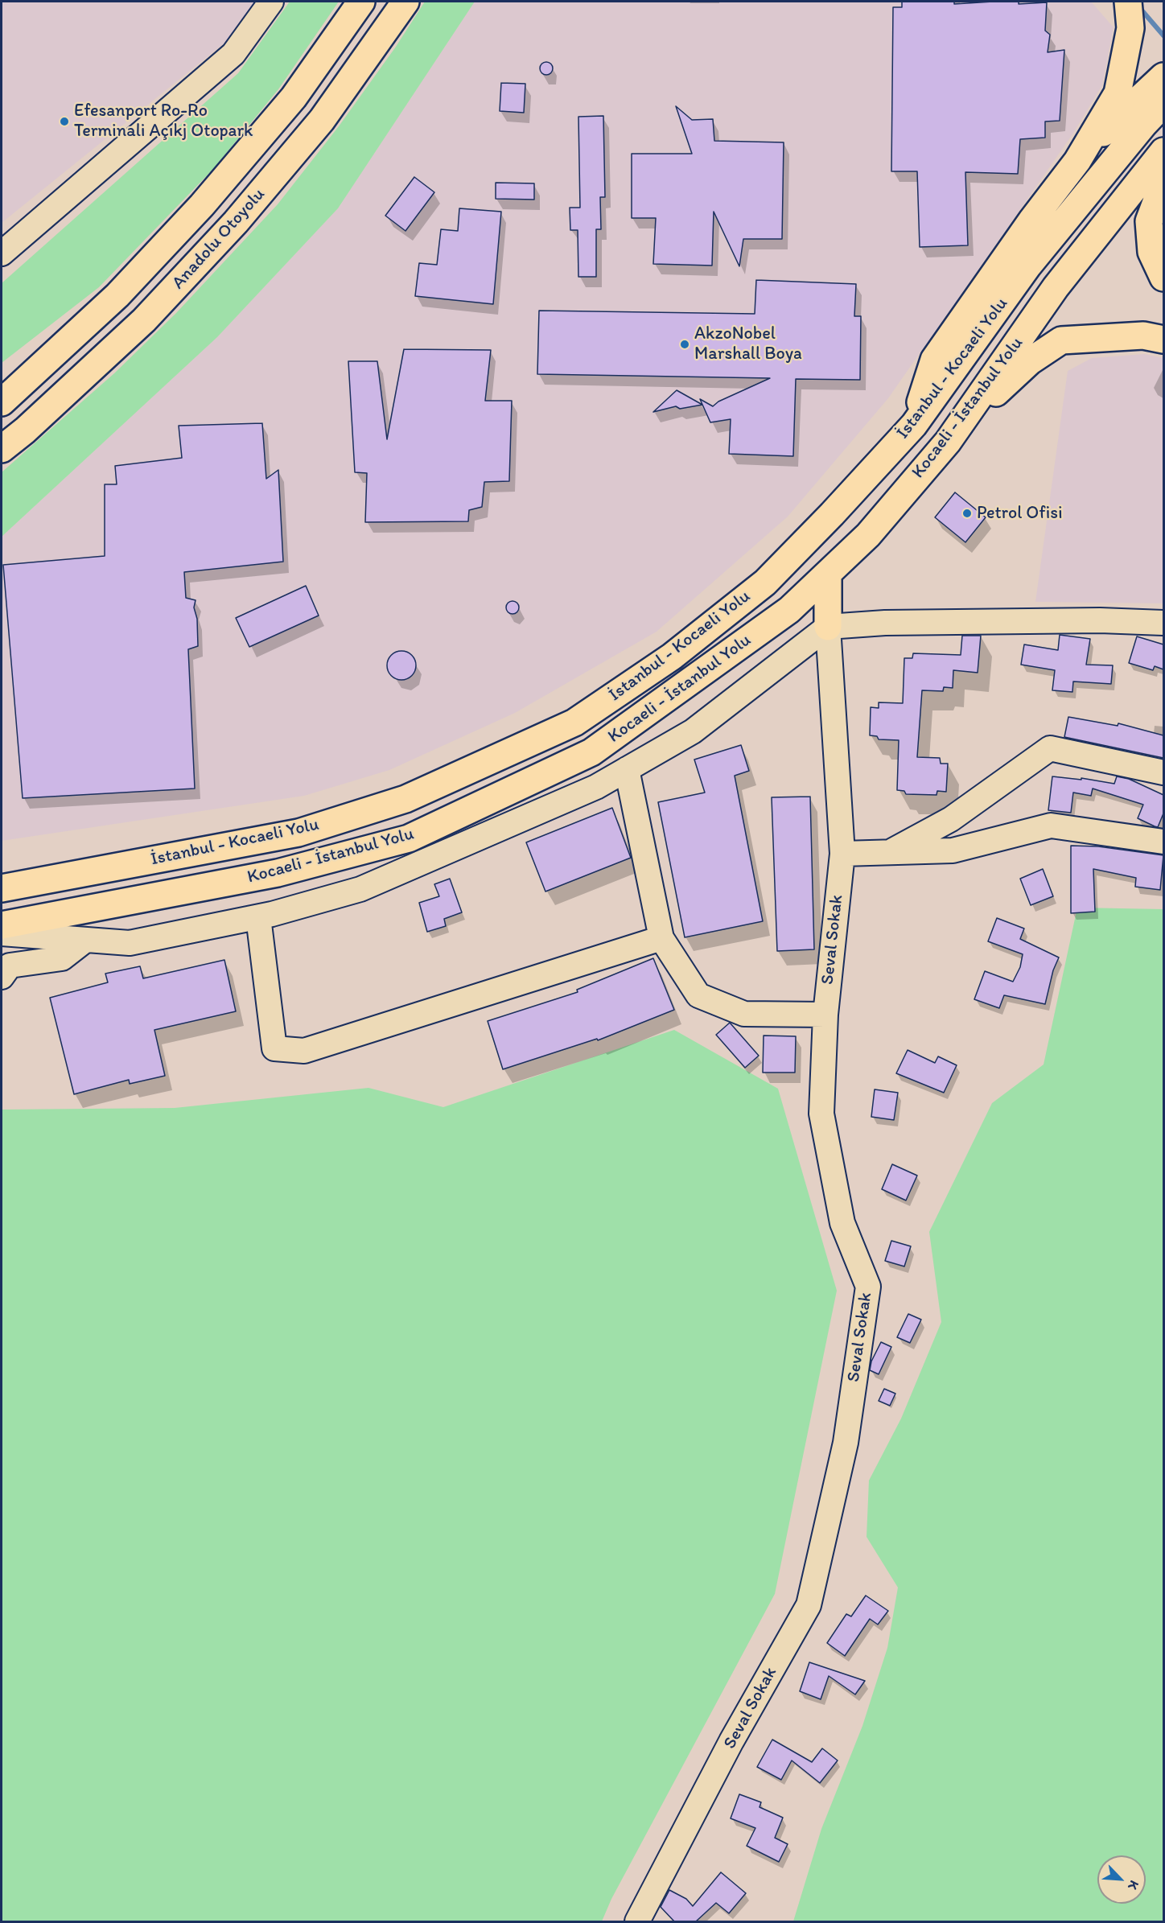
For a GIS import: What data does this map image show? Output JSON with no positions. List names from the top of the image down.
{
  "streets": {
    "highway": ["Anadolu Otoyolu", "İstanbul - Kocaeli Yolu", "Kocaeli - İstanbul Yolu"],
    "street": ["Seval Sokak"]
  },
  "places": ["Efesanport Ro-Ro Terminali Açıkj Otopark", "AkzoNobel Marshall Boya", "Petrol Ofisi"],
  "north": "bottom right"
}
